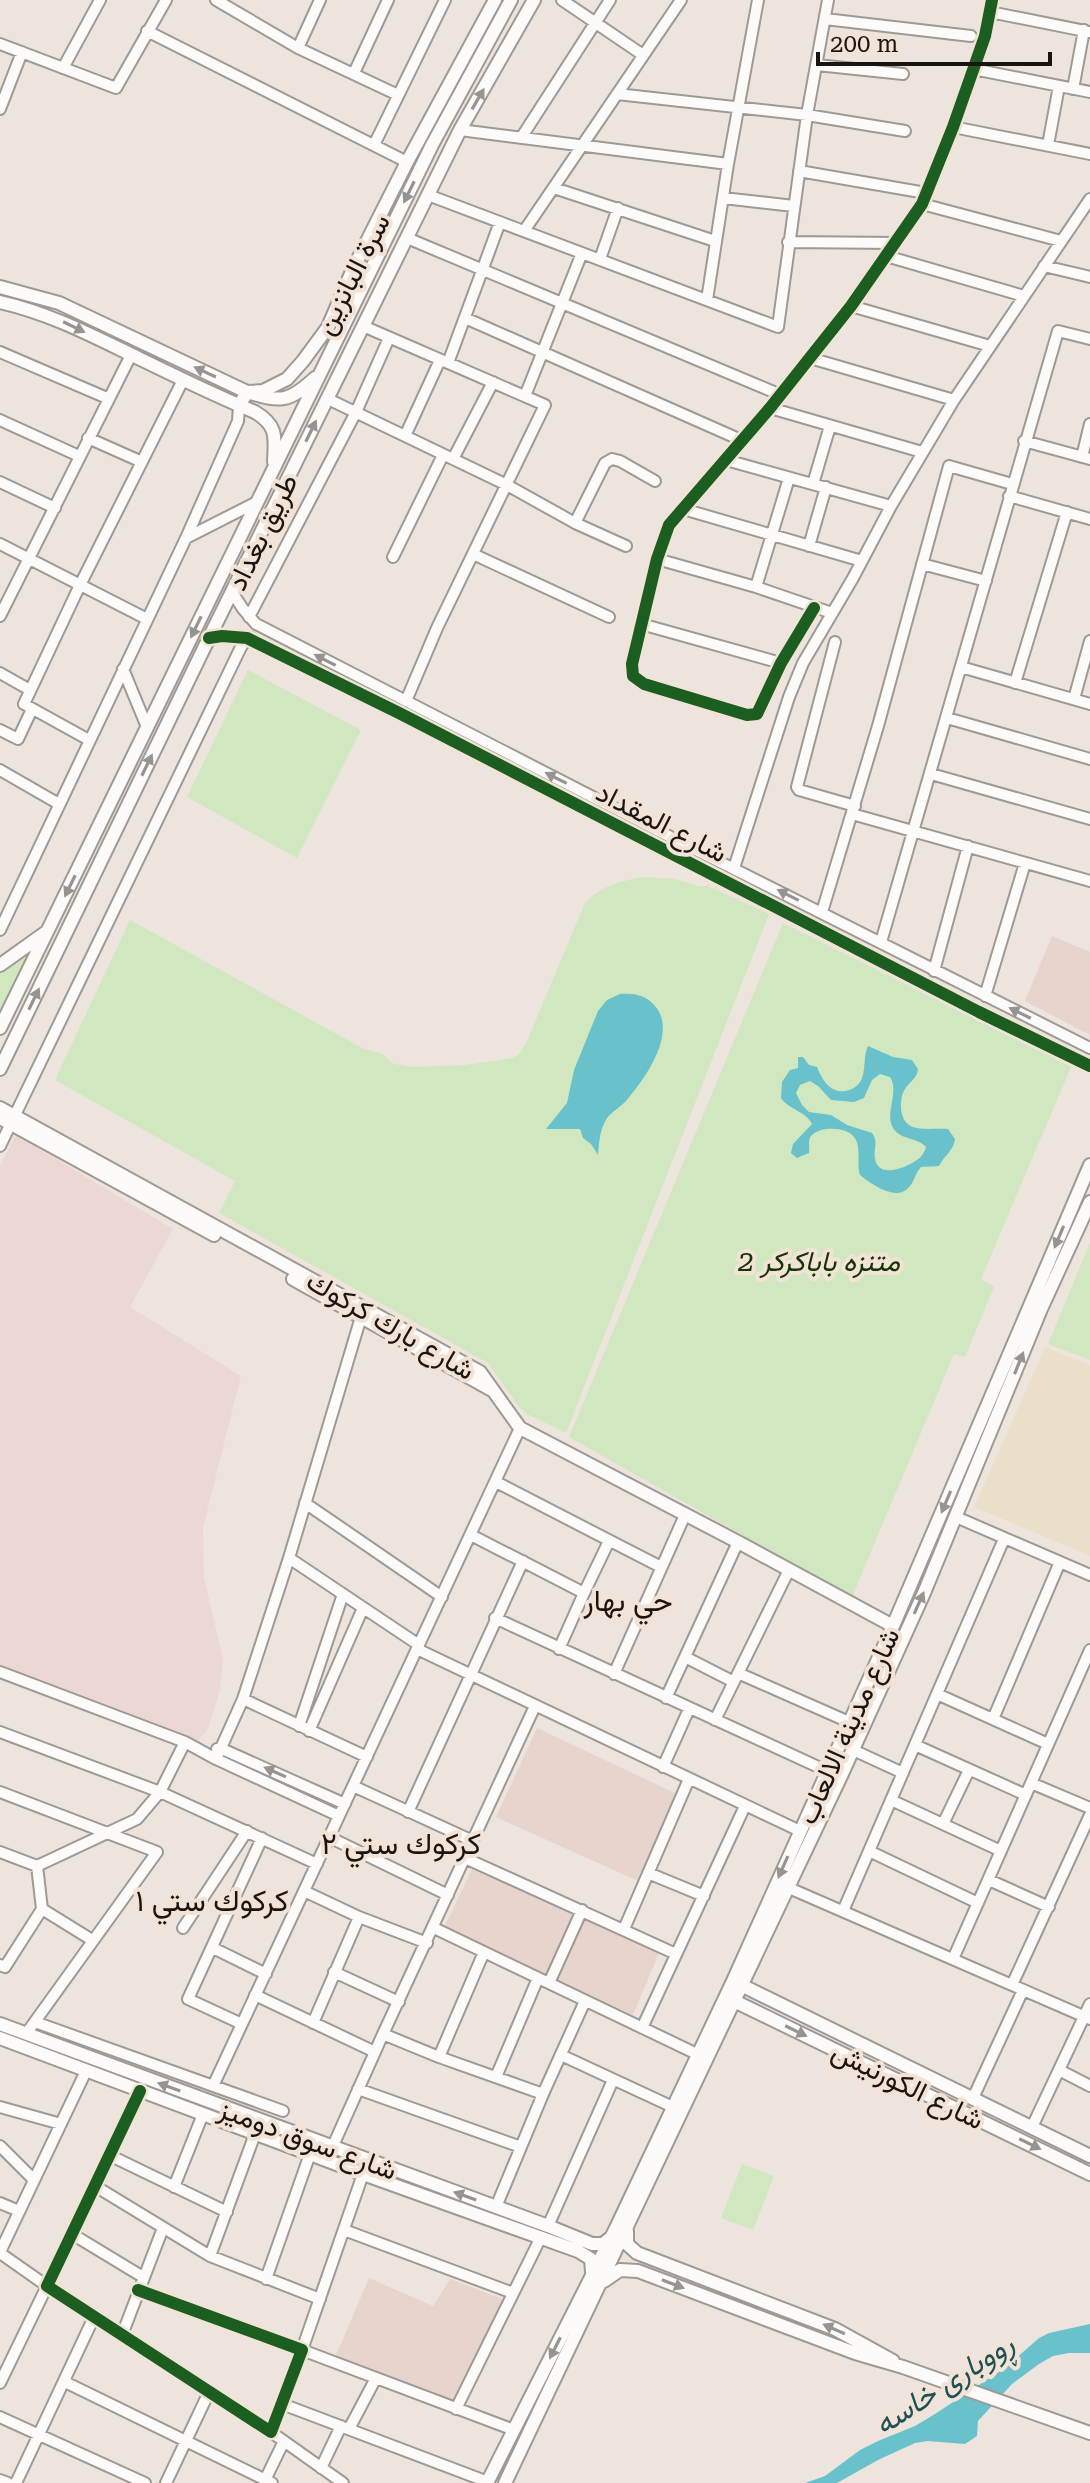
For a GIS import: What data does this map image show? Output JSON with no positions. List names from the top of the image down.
{
  "streets": {
    "main road": [
      "سرة البانزين",
      "طريق بغداد",
      "شارع بارك كركوك",
      "شارع مدينة الالعاب",
      "شارع الكورنيش",
      "شارع سوق دوميز"
    ],
    "street": ["شارع المقداد"]
  },
  "crossings": [
    ["طريق بغداد", "شارع المقداد"],
    ["شارع بارك كركوك", "شارع مدينة الالعاب"],
    ["شارع مدينة الالعاب", "شارع الكورنيش"]
  ],
  "districts": ["حي بهار", "كركوك ستي ٢", "كركوك ستي ١"],
  "water": ["ڕووباری خاسە"],
  "parks": ["متنزه باباكركر 2"],
  "scale_bar": "200 m"
}
